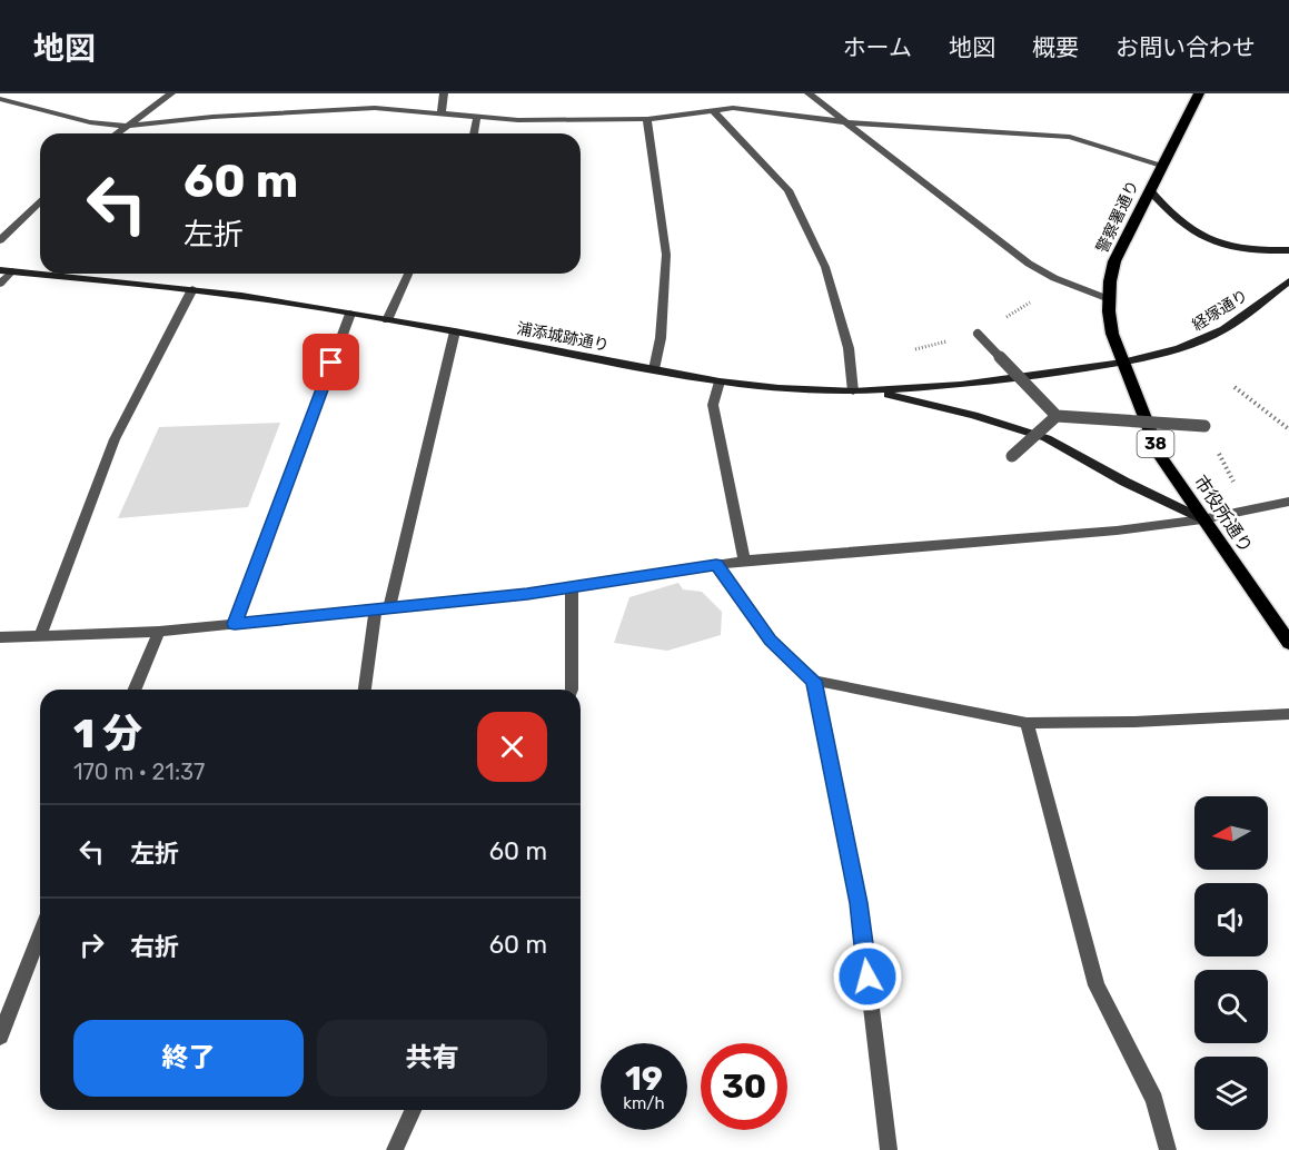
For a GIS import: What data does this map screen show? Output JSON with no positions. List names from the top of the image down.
{
  "streets": {
    "main road": [
      "警察署通り",
      "経塚通り",
      "浦添城跡通り",
      "38",
      "市役所通り"
    ]
  },
  "crossings": [
    ["警察署通り", "経塚通り"],
    ["警察署通り", "浦添城跡通り"],
    ["警察署通り", "市役所通り"],
    ["経塚通り", "浦添城跡通り"],
    ["経塚通り", "市役所通り"],
    ["浦添城跡通り", "市役所通り"]
  ],
  "north": "left",
  "page": {
    "header": "地図",
    "nav": [
      "ホーム",
      "地図",
      "概要",
      "お問い合わせ"
    ],
    "turn": ["60 m", "左折"],
    "heading": ["1 分", "170 m · 21:37"],
    "list": [
      {
        "name": "左折",
        "value": "60 m"
      },
      {
        "name": "右折",
        "value": "60 m"
      }
    ],
    "buttons": ["終了", "共有"],
    "speed": "19 km/h",
    "limit": "30"
  }
}
